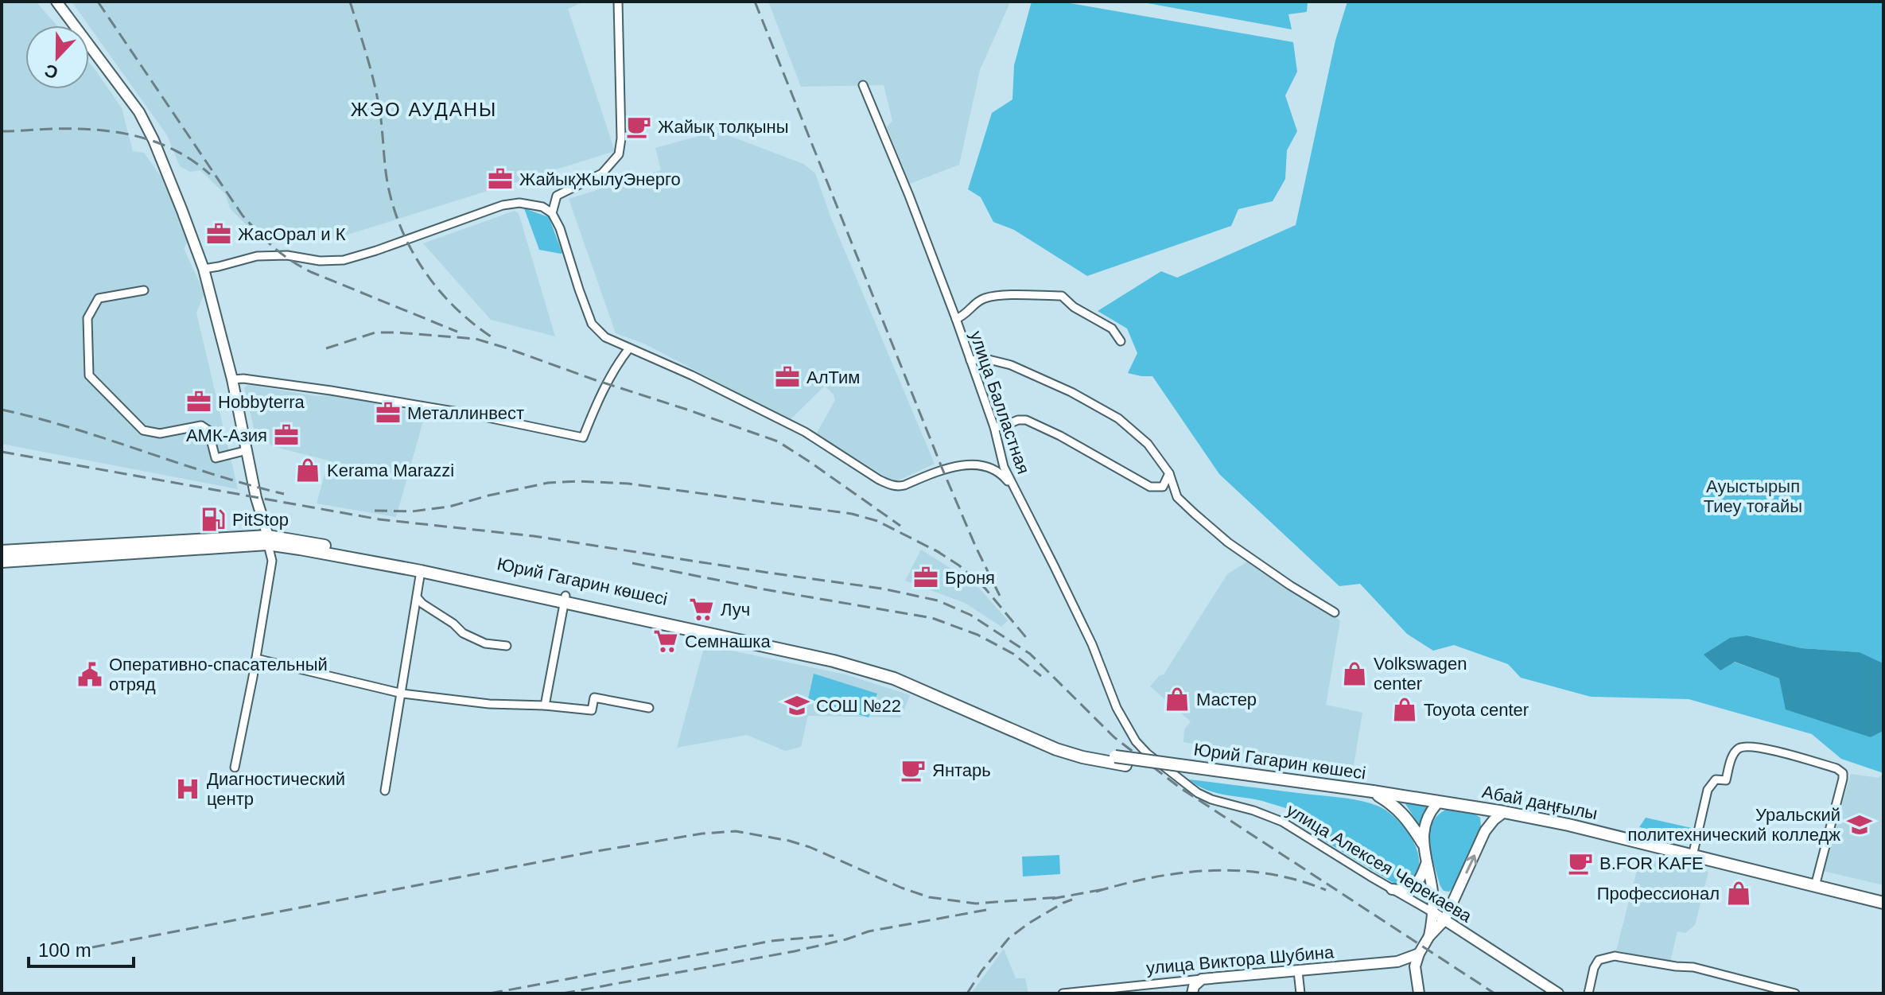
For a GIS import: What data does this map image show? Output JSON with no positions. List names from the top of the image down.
{
  "streets": {
    "main road": ["Юрий Гагарин көшесі", "Абай даңғылы"],
    "street": ["улица Балластная", "улица Алексея Черекаева", "улица Виктора Шубина"]
  },
  "crossings": [
    ["улица Балластная", "улица Алексея Черекаева"],
    ["Юрий Гагарин көшесі", "Абай даңғылы"]
  ],
  "districts": ["ЖЭО АУДАНЫ"],
  "parks": ["Ауыстырып Тиеу тоғайы"],
  "places": {
    "cafe": ["Жайық толқыны", "Янтарь", "B.FOR KAFE"],
    "office": [
      "ЖайықЖылуЭнерго",
      "ЖасОрал и К",
      "АлТим",
      "Hobbyterra",
      "Металлинвест",
      "АМК-Азия",
      "Броня"
    ],
    "shop": [
      "Kerama Marazzi",
      "Volkswagen center",
      "Мастер",
      "Toyota center",
      "Профессионал"
    ],
    "fuel station": ["PitStop"],
    "supermarket": ["Луч", "Семнашка"],
    "public building": ["Оперативно-спасательный отряд"],
    "school or university": ["СОШ №22", "Уральский политехнический колледж"],
    "hospital": ["Диагностический центр"]
  },
  "scale_bar": "100 m",
  "north": "bottom"
}
